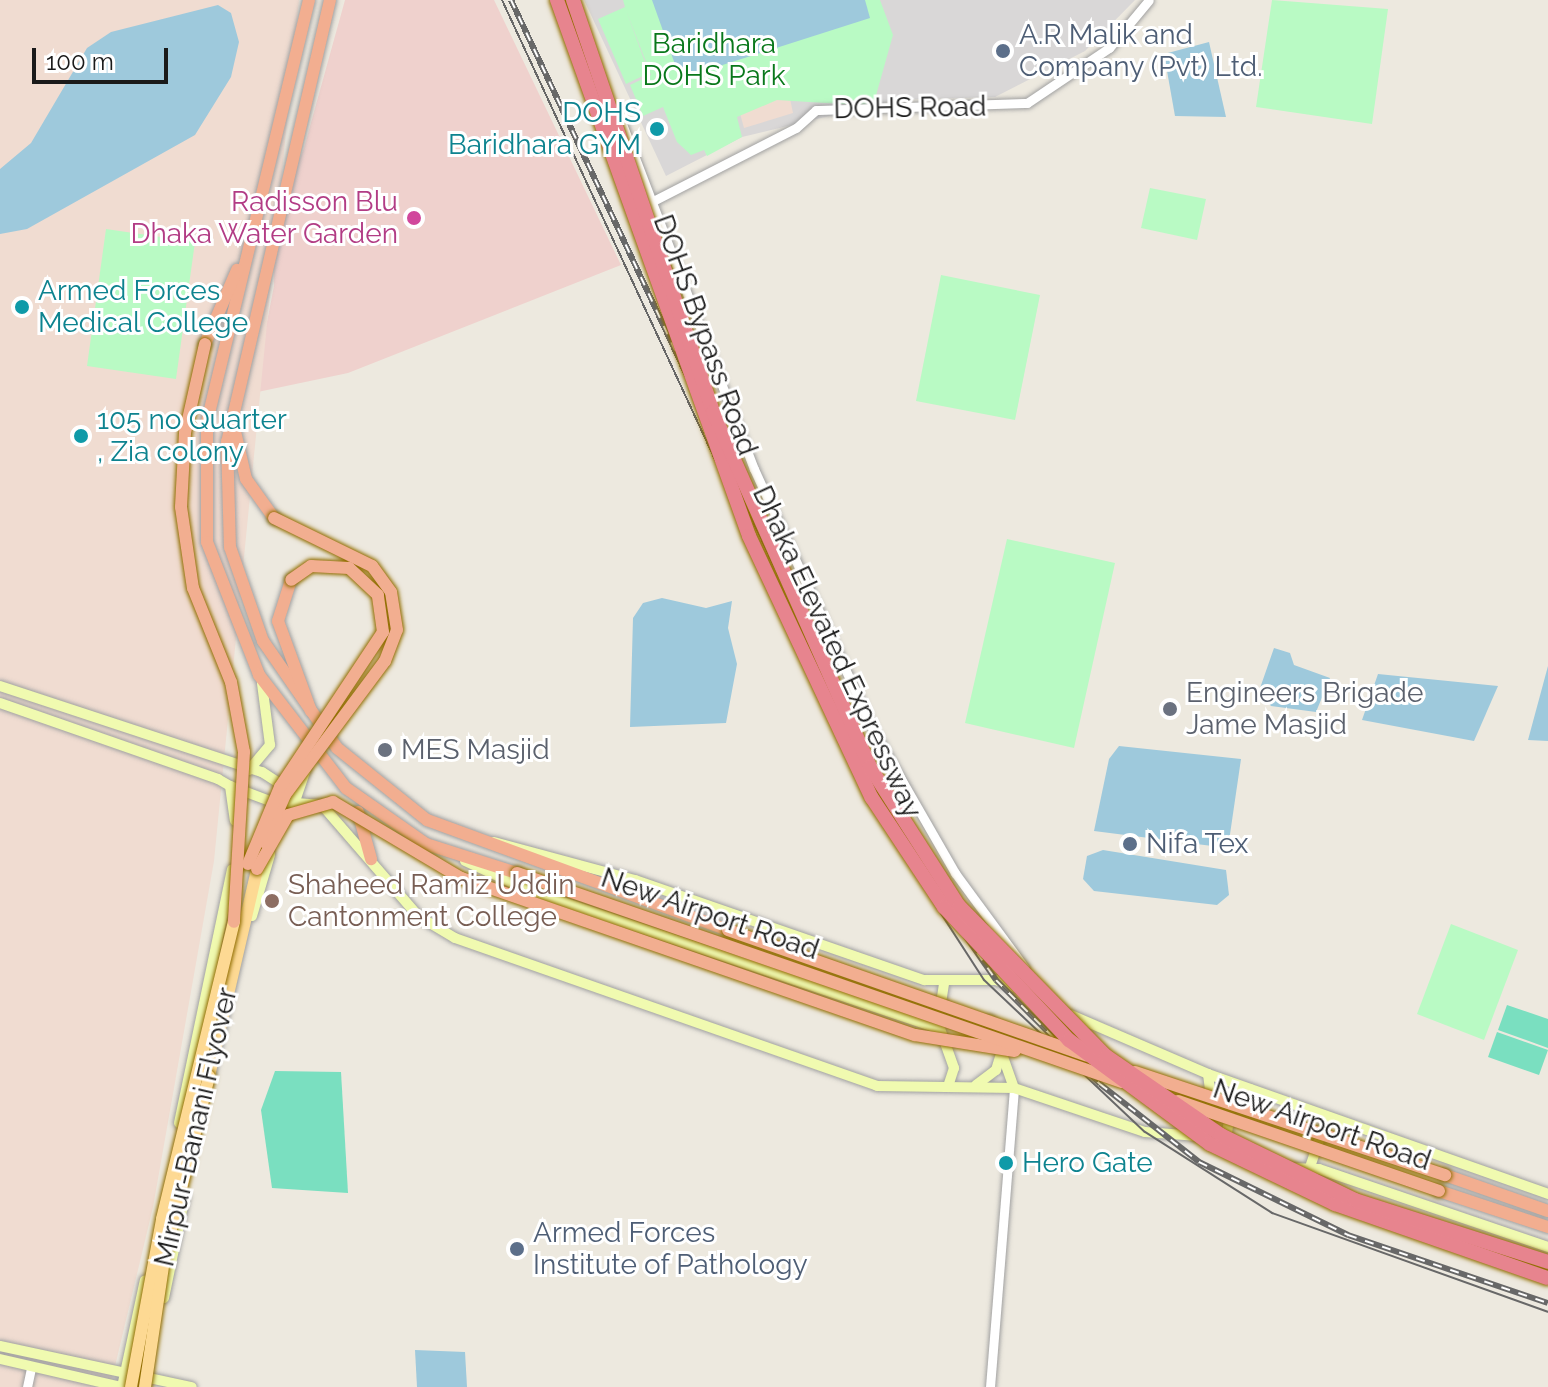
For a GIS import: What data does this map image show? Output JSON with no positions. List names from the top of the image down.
{
  "streets": {
    "highway": ["Dhaka Elevated Expressway", "New Airport Road"],
    "main road": ["Mirpur-Banani Flyover"],
    "street": ["DOHS Road", "DOHS Bypass Road"]
  },
  "crossings": [
    ["DOHS Road", "DOHS Bypass Road"],
    ["DOHS Bypass Road", "Dhaka Elevated Expressway"]
  ],
  "parks": ["Baridhara DOHS Park"],
  "places": [
    "A.R Malik and Company (Pvt) Ltd.",
    "DOHS Baridhara GYM",
    "Radisson Blu Dhaka Water Garden",
    "Armed Forces Medical College",
    "105 no Quarter , Zia colony",
    "Engineers Brigade Jame Masjid",
    "MES Masjid",
    "Nifa Tex",
    "Shaheed Ramiz Uddin Cantonment College",
    "Hero Gate",
    "Armed Forces Institute of Pathology"
  ],
  "scale_bar": "100 m"
}
